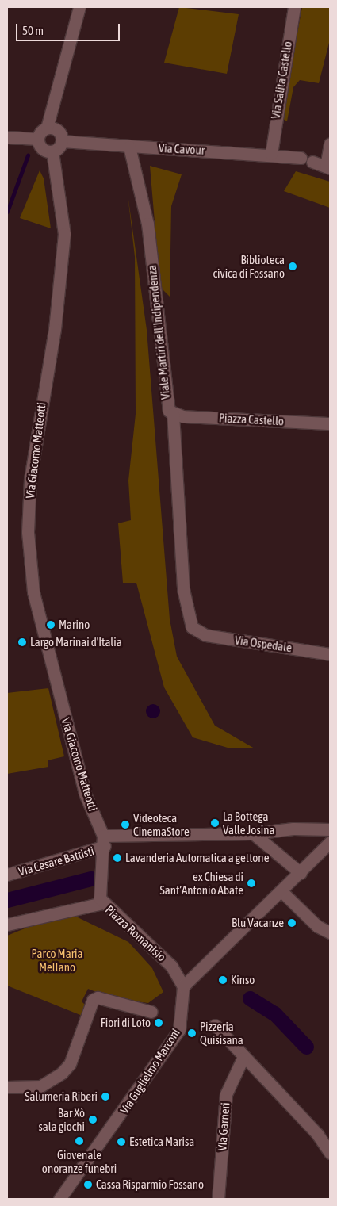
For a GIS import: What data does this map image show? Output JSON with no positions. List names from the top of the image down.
{
  "streets": {
    "street": [
      "Via Salita Castello",
      "Via Cavour",
      "Viale Martiri dell'Indipendenza",
      "Piazza Castello",
      "Via Giacomo Matteotti",
      "Via Ospedale",
      "Via Cesare Battisti",
      "Piazza Romanisio",
      "Via Guglielmo Marconi",
      "Via Garneri"
    ]
  },
  "crossings": [
    ["Via Salita Castello", "Via Cavour"],
    ["Via Cavour", "Viale Martiri dell'Indipendenza"],
    ["Via Cavour", "Via Giacomo Matteotti"],
    ["Viale Martiri dell'Indipendenza", "Piazza Castello"],
    ["Viale Martiri dell'Indipendenza", "Via Ospedale"],
    ["Via Giacomo Matteotti", "Via Cesare Battisti"],
    ["Piazza Romanisio", "Via Guglielmo Marconi"]
  ],
  "parks": ["Parco Maria Mellano"],
  "places": [
    "Biblioteca civica di Fossano",
    "Marino",
    "Largo Marinai d'Italia",
    "La Bottega Valle Josina",
    "Videoteca CinemaStore",
    "Lavanderia Automatica a gettone",
    "ex Chiesa di Sant’Antonio Abate",
    "Blu Vacanze",
    "Kinso",
    "Fiori di Loto",
    "Pizzeria Quisisana",
    "Salumeria Riberi",
    "Bar Xò sala giochi",
    "Giovenale onoranze funebri",
    "Estetica Marisa",
    "Cassa Risparmio Fossano"
  ],
  "scale_bar": "50 m"
}
